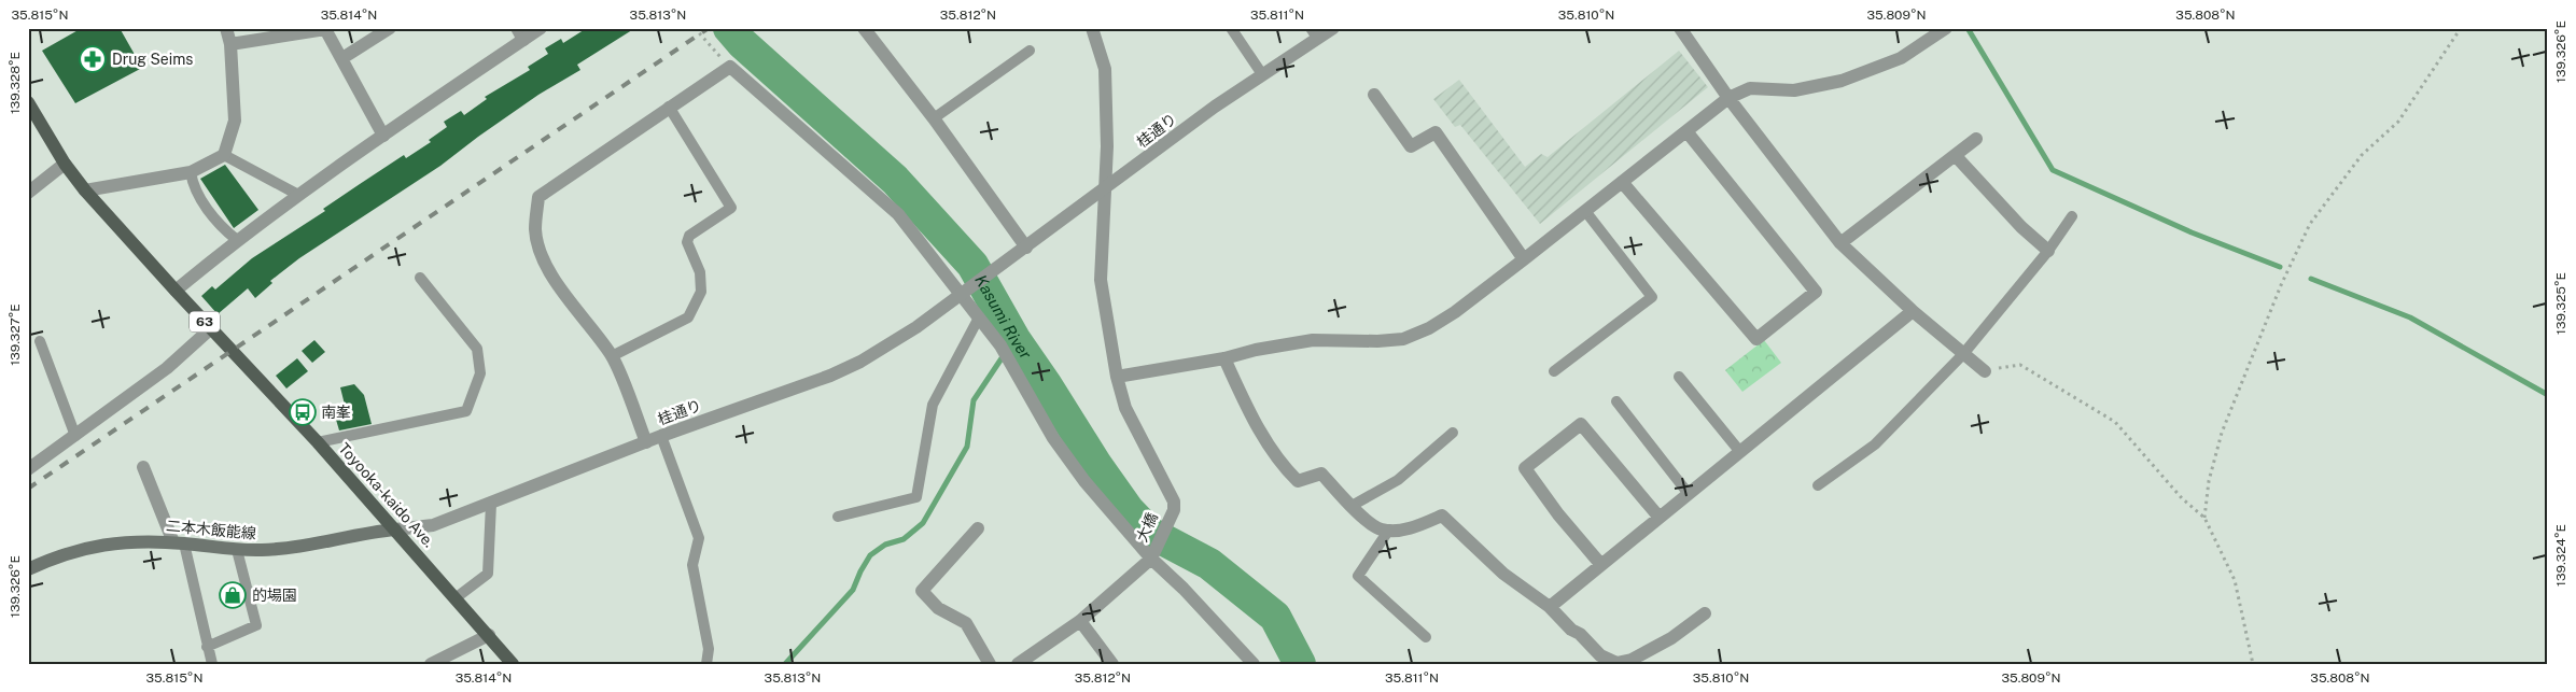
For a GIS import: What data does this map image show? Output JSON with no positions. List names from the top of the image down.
{
  "streets": {
    "main road": ["63", "Toyooka-kaido Ave.", "二本木飯能線"],
    "street": ["桂通り", "大橋"]
  },
  "crossings": [
    ["桂通り", "Toyooka-kaido Ave."],
    ["桂通り", "二本木飯能線"],
    ["Toyooka-kaido Ave.", "二本木飯能線"]
  ],
  "water": ["Kasumi River"],
  "places": {
    "pharmacy": ["Drug Seims"],
    "bus stop": ["南峯"],
    "shop": ["的場園"]
  },
  "coordinates": [
    "35.815°N",
    "35.814°N",
    "35.813°N",
    "35.812°N",
    "35.811°N",
    "35.810°N",
    "35.809°N",
    "35.808°N",
    "139.326°E",
    "139.328°E",
    "139.325°E",
    "139.327°E",
    "139.324°E"
  ]
}
